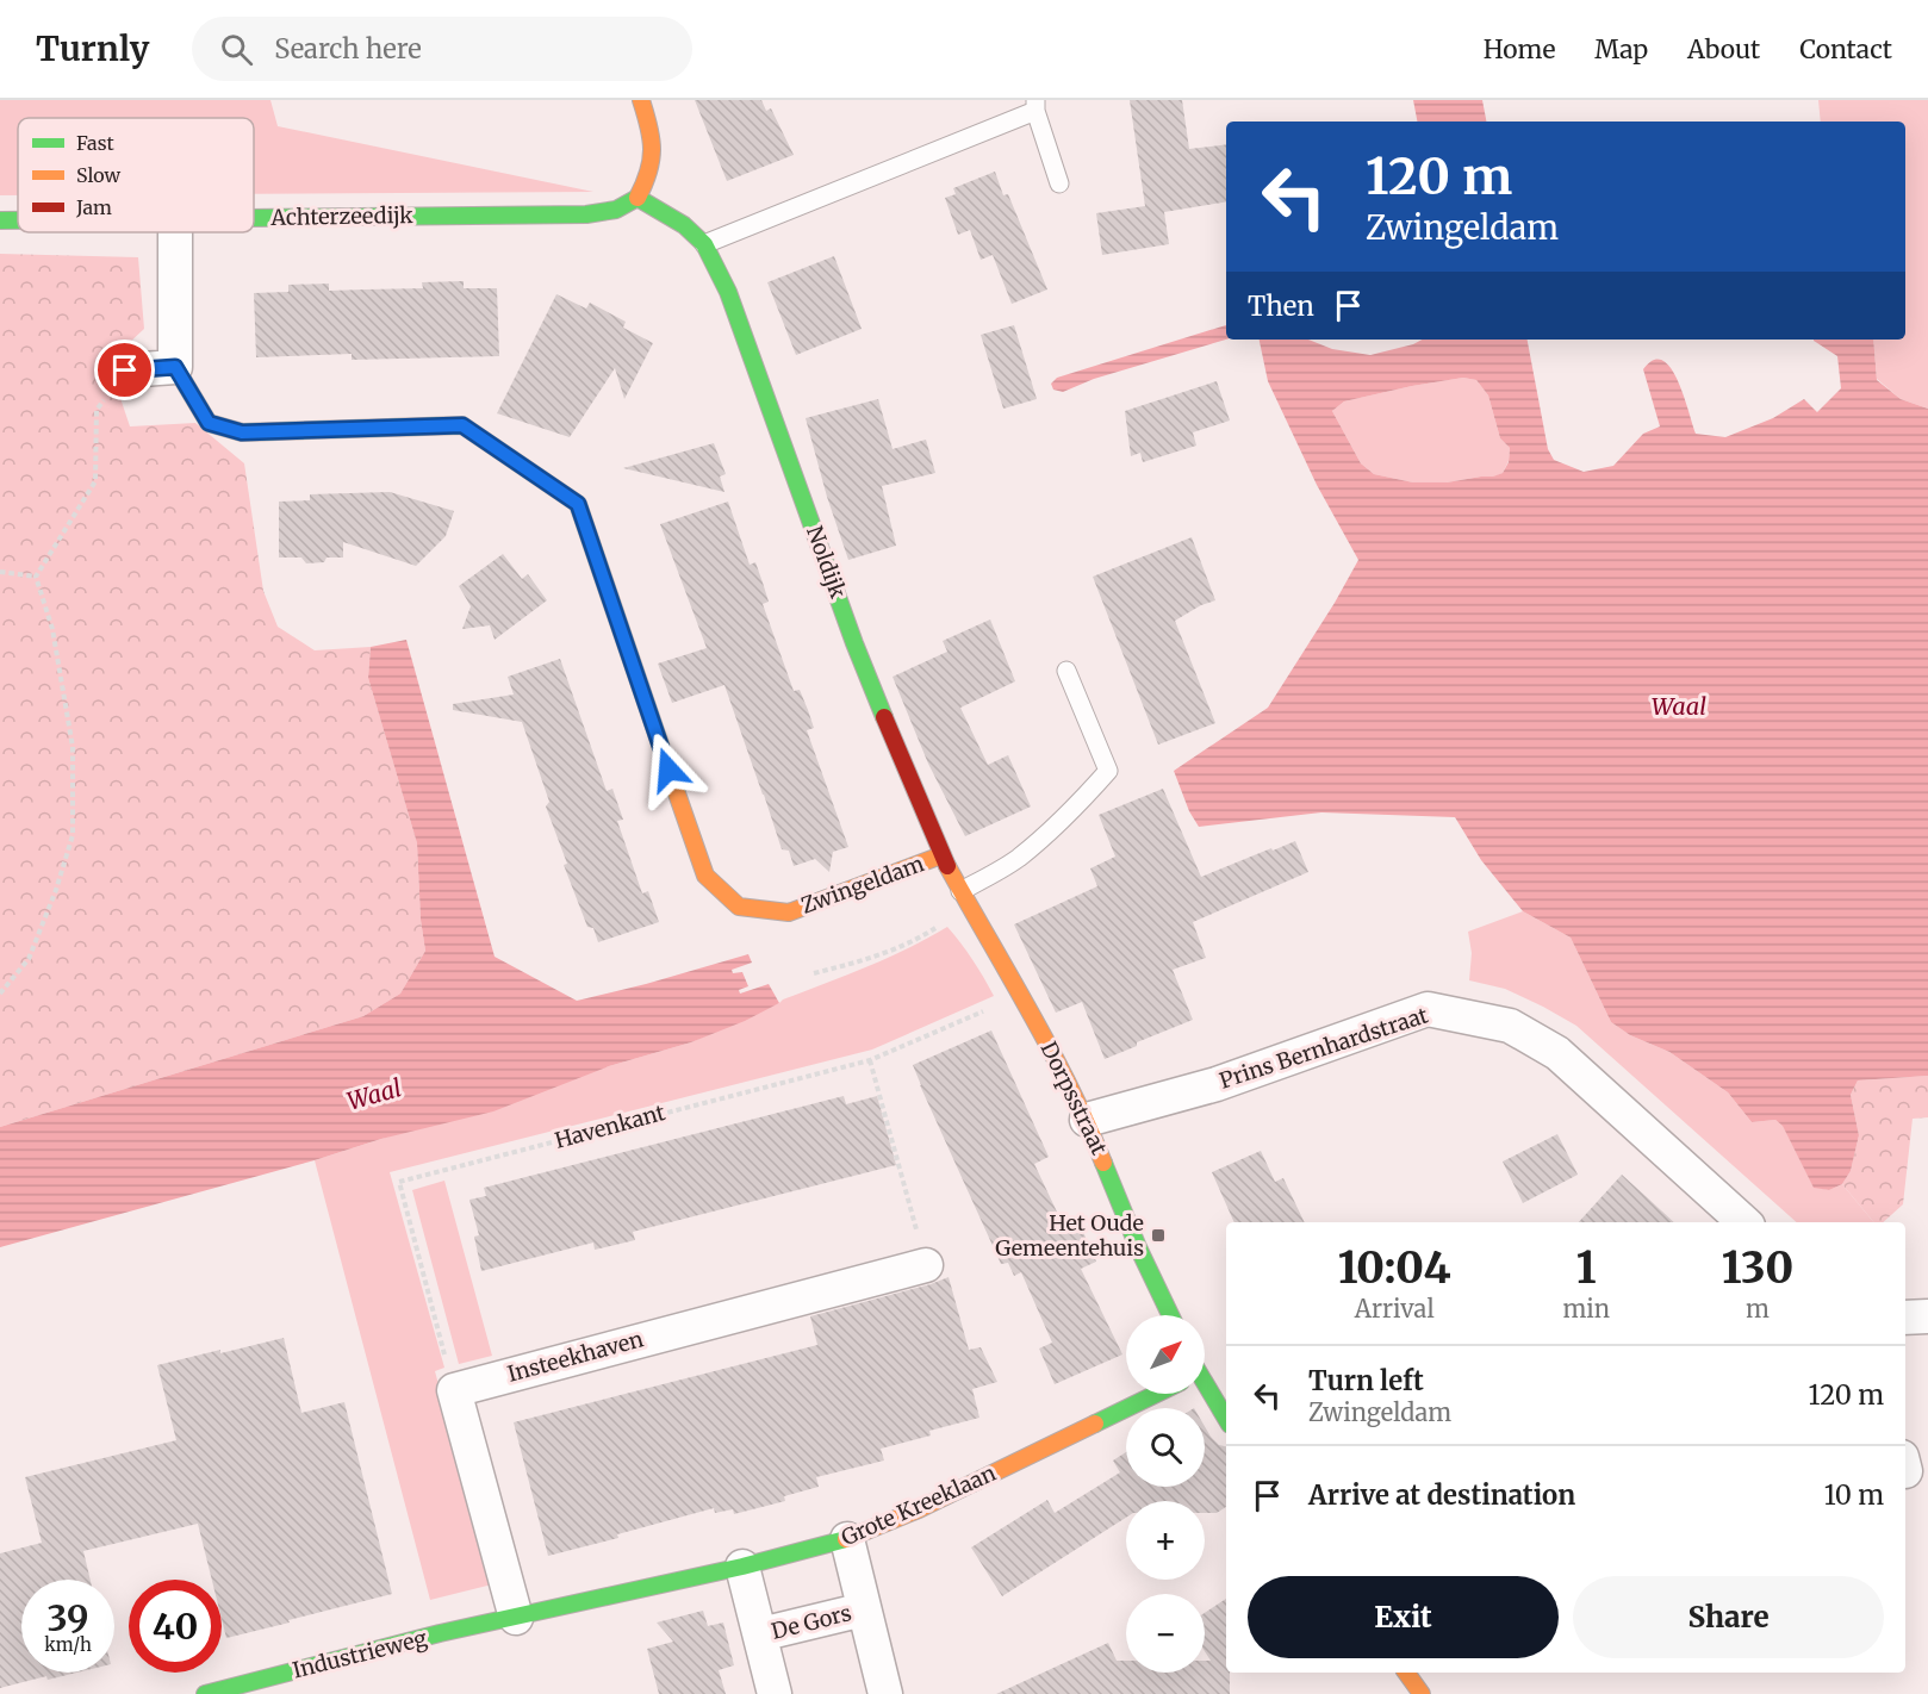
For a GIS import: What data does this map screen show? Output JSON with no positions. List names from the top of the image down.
{
  "streets": {
    "street": [
      "Achterzeedijk",
      "Noldijk",
      "Zwingeldam",
      "Prins Bernhardstraat",
      "Dorpsstraat",
      "Insteekhaven",
      "Grote Kreeklaan",
      "De Gors",
      "Industrieweg"
    ],
    "path": ["Havenkant"]
  },
  "crossings": [
    ["Achterzeedijk", "Noldijk"],
    ["Noldijk", "Zwingeldam"],
    ["Noldijk", "Dorpsstraat"],
    ["Prins Bernhardstraat", "Dorpsstraat"],
    ["Dorpsstraat", "Havenkant"],
    ["Havenkant", "Insteekhaven"],
    ["Grote Kreeklaan", "De Gors"],
    ["Grote Kreeklaan", "Industrieweg"]
  ],
  "water": ["Waal"],
  "places": {
    "transit": ["Het Oude Gemeentehuis"]
  },
  "legend": ["Fast", "Slow", "Jam"],
  "north": "top right",
  "page": {
    "header": "Turnly",
    "search": "Search here",
    "nav": [
      "Home",
      "Map",
      "About",
      "Contact"
    ],
    "turn": ["120 m", "Zwingeldam"],
    "then": "Then",
    "eta": [
      "10:04",
      "Arrival",
      "1",
      "min",
      "130",
      "m"
    ],
    "map_buttons": ["+", "−"],
    "list": [
      {
        "name": "Turn left",
        "note": "Zwingeldam",
        "value": "120 m"
      },
      {
        "name": "Arrive at destination",
        "value": "10 m"
      }
    ],
    "buttons": ["Exit", "Share"],
    "speed": "39 km/h",
    "limit": "40"
  }
}
